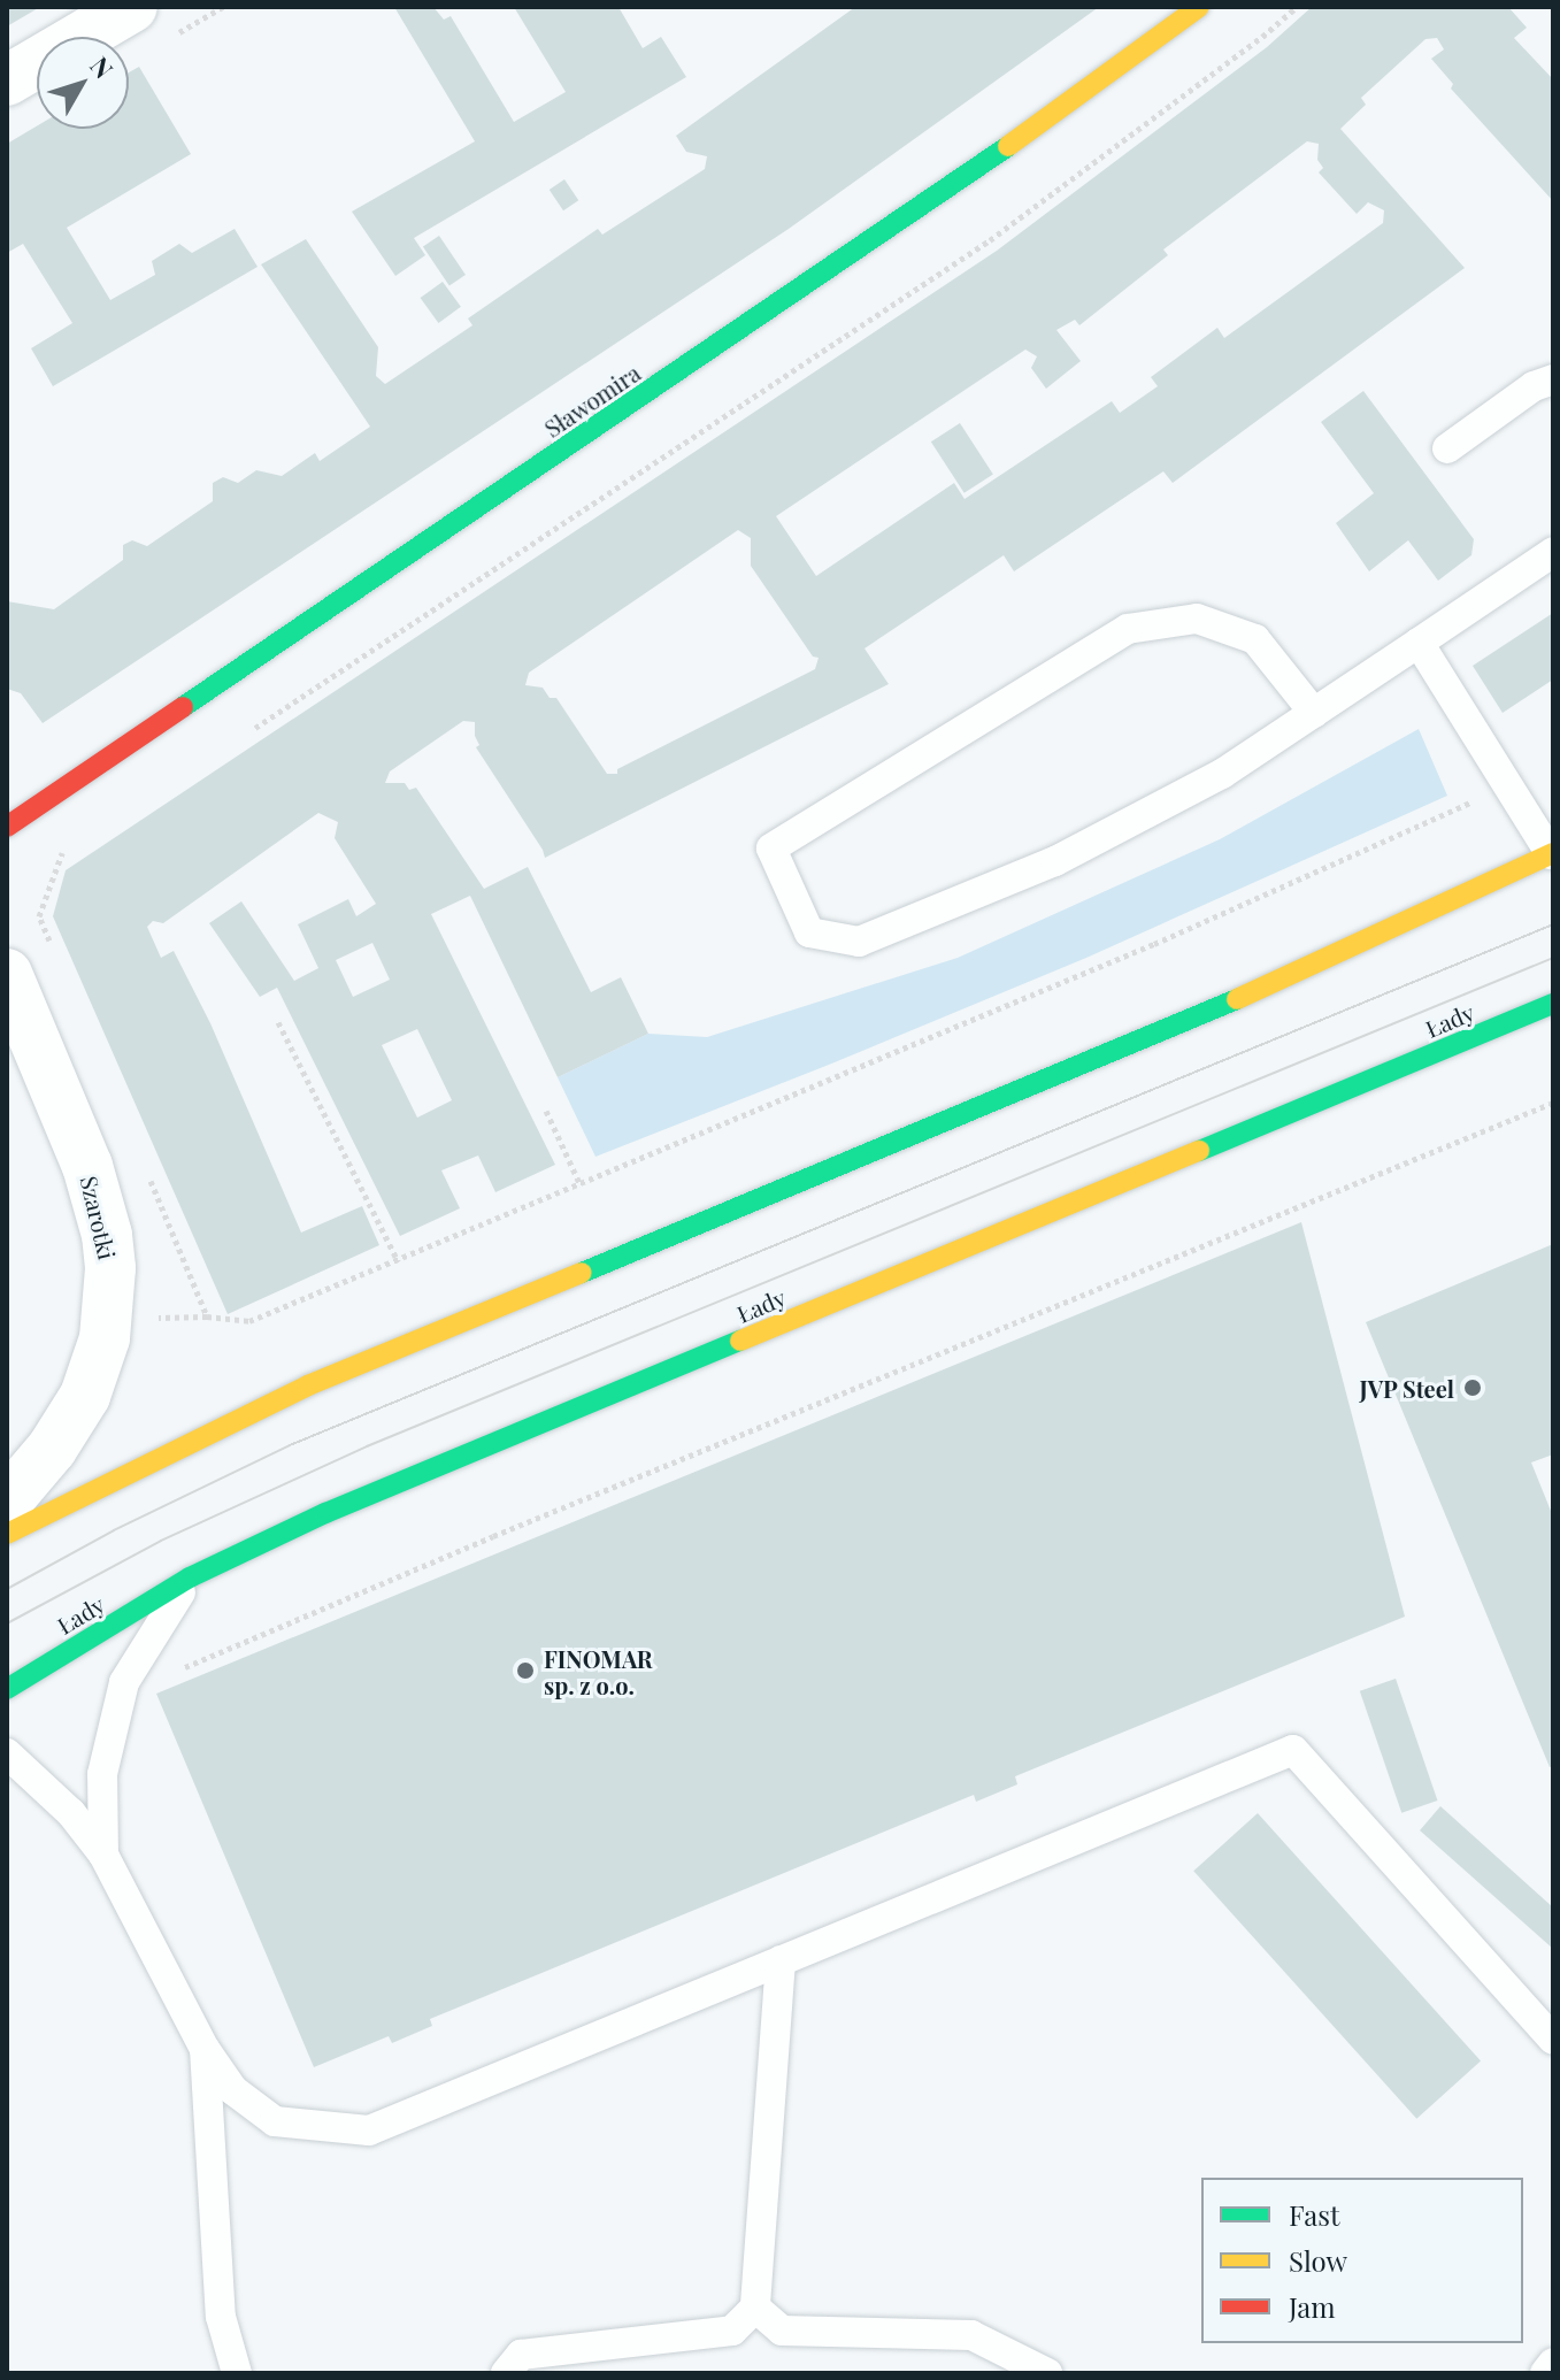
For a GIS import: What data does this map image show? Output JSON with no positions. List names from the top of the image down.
{
  "streets": {
    "street": ["Sławomira", "Łady", "Szarotki"]
  },
  "places": ["JVP Steel", "FINOMAR sp. z o.o."],
  "legend": ["Fast", "Slow", "Jam"],
  "north": "top right"
}
